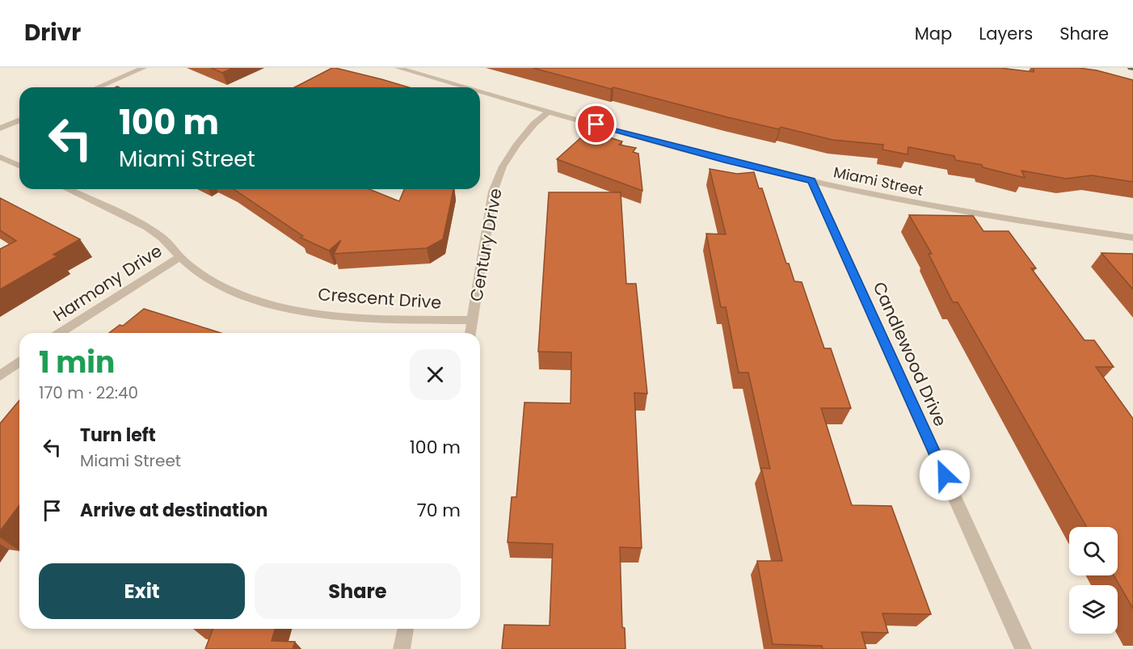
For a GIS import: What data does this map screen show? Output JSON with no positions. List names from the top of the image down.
{
  "streets": {
    "street": [
      "Miami Street",
      "Century Drive",
      "Harmony Drive",
      "Crescent Drive",
      "Candlewood Drive"
    ]
  },
  "crossings": [
    ["Miami Street", "Century Drive"],
    ["Miami Street", "Candlewood Drive"],
    ["Century Drive", "Crescent Drive"],
    ["Harmony Drive", "Crescent Drive"]
  ],
  "page": {
    "header": "Drivr",
    "nav": ["Map", "Layers", "Share"],
    "turn": ["100 m", "Miami Street"],
    "heading": ["1 min", "170 m · 22:40"],
    "list": [
      {
        "name": "Turn left",
        "note": "Miami Street",
        "value": "100 m"
      },
      {
        "name": "Arrive at destination",
        "value": "70 m"
      }
    ],
    "buttons": ["Exit", "Share"]
  }
}
